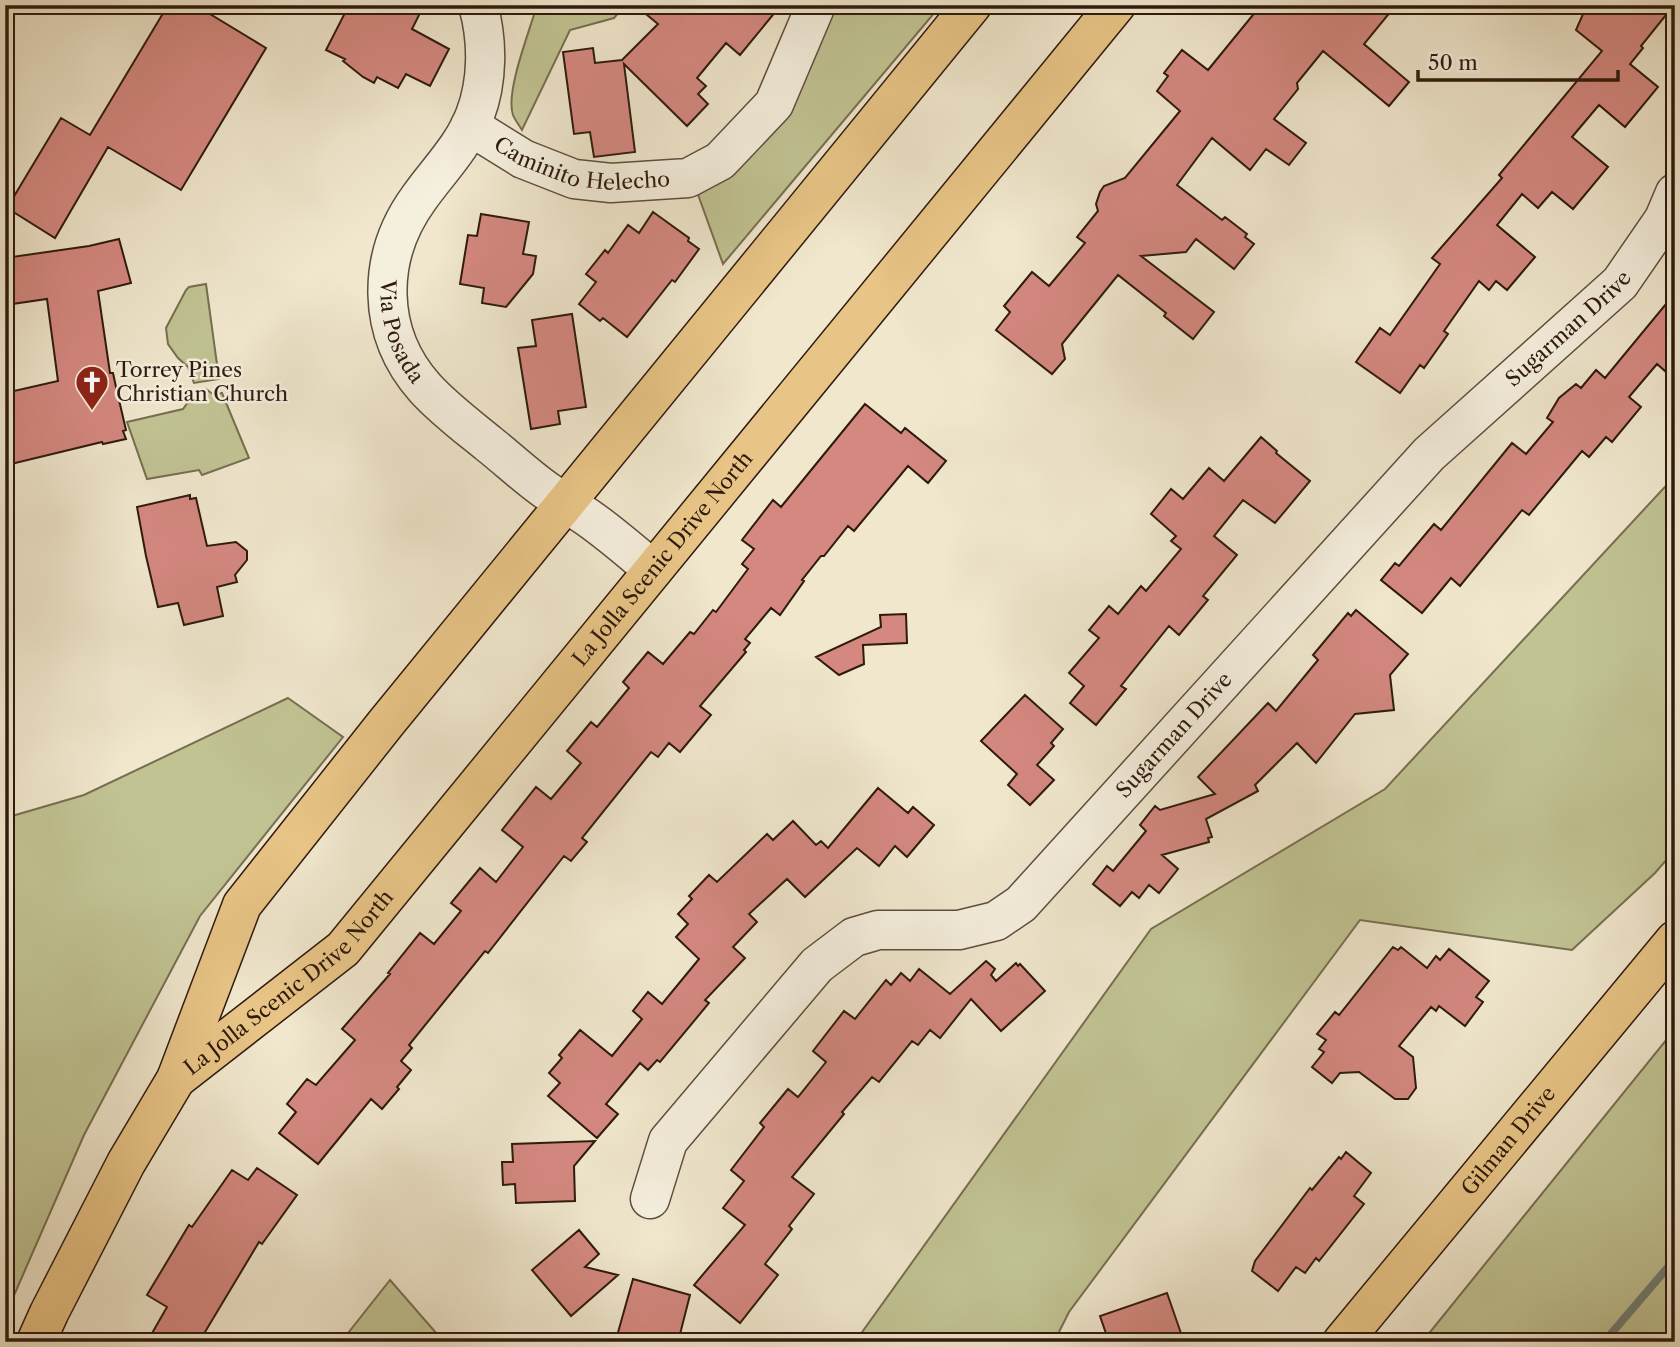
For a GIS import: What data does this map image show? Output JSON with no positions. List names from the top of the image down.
{
  "streets": {
    "main road": ["La Jolla Scenic Drive North", "Gilman Drive"],
    "street": ["Caminito Helecho", "Sugarman Drive", "Via Posada"]
  },
  "crossings": [
    ["Caminito Helecho", "Via Posada"],
    ["Via Posada", "La Jolla Scenic Drive North"]
  ],
  "places": {
    "church": ["Torrey Pines Christian Church"]
  },
  "scale_bar": "50 m"
}
